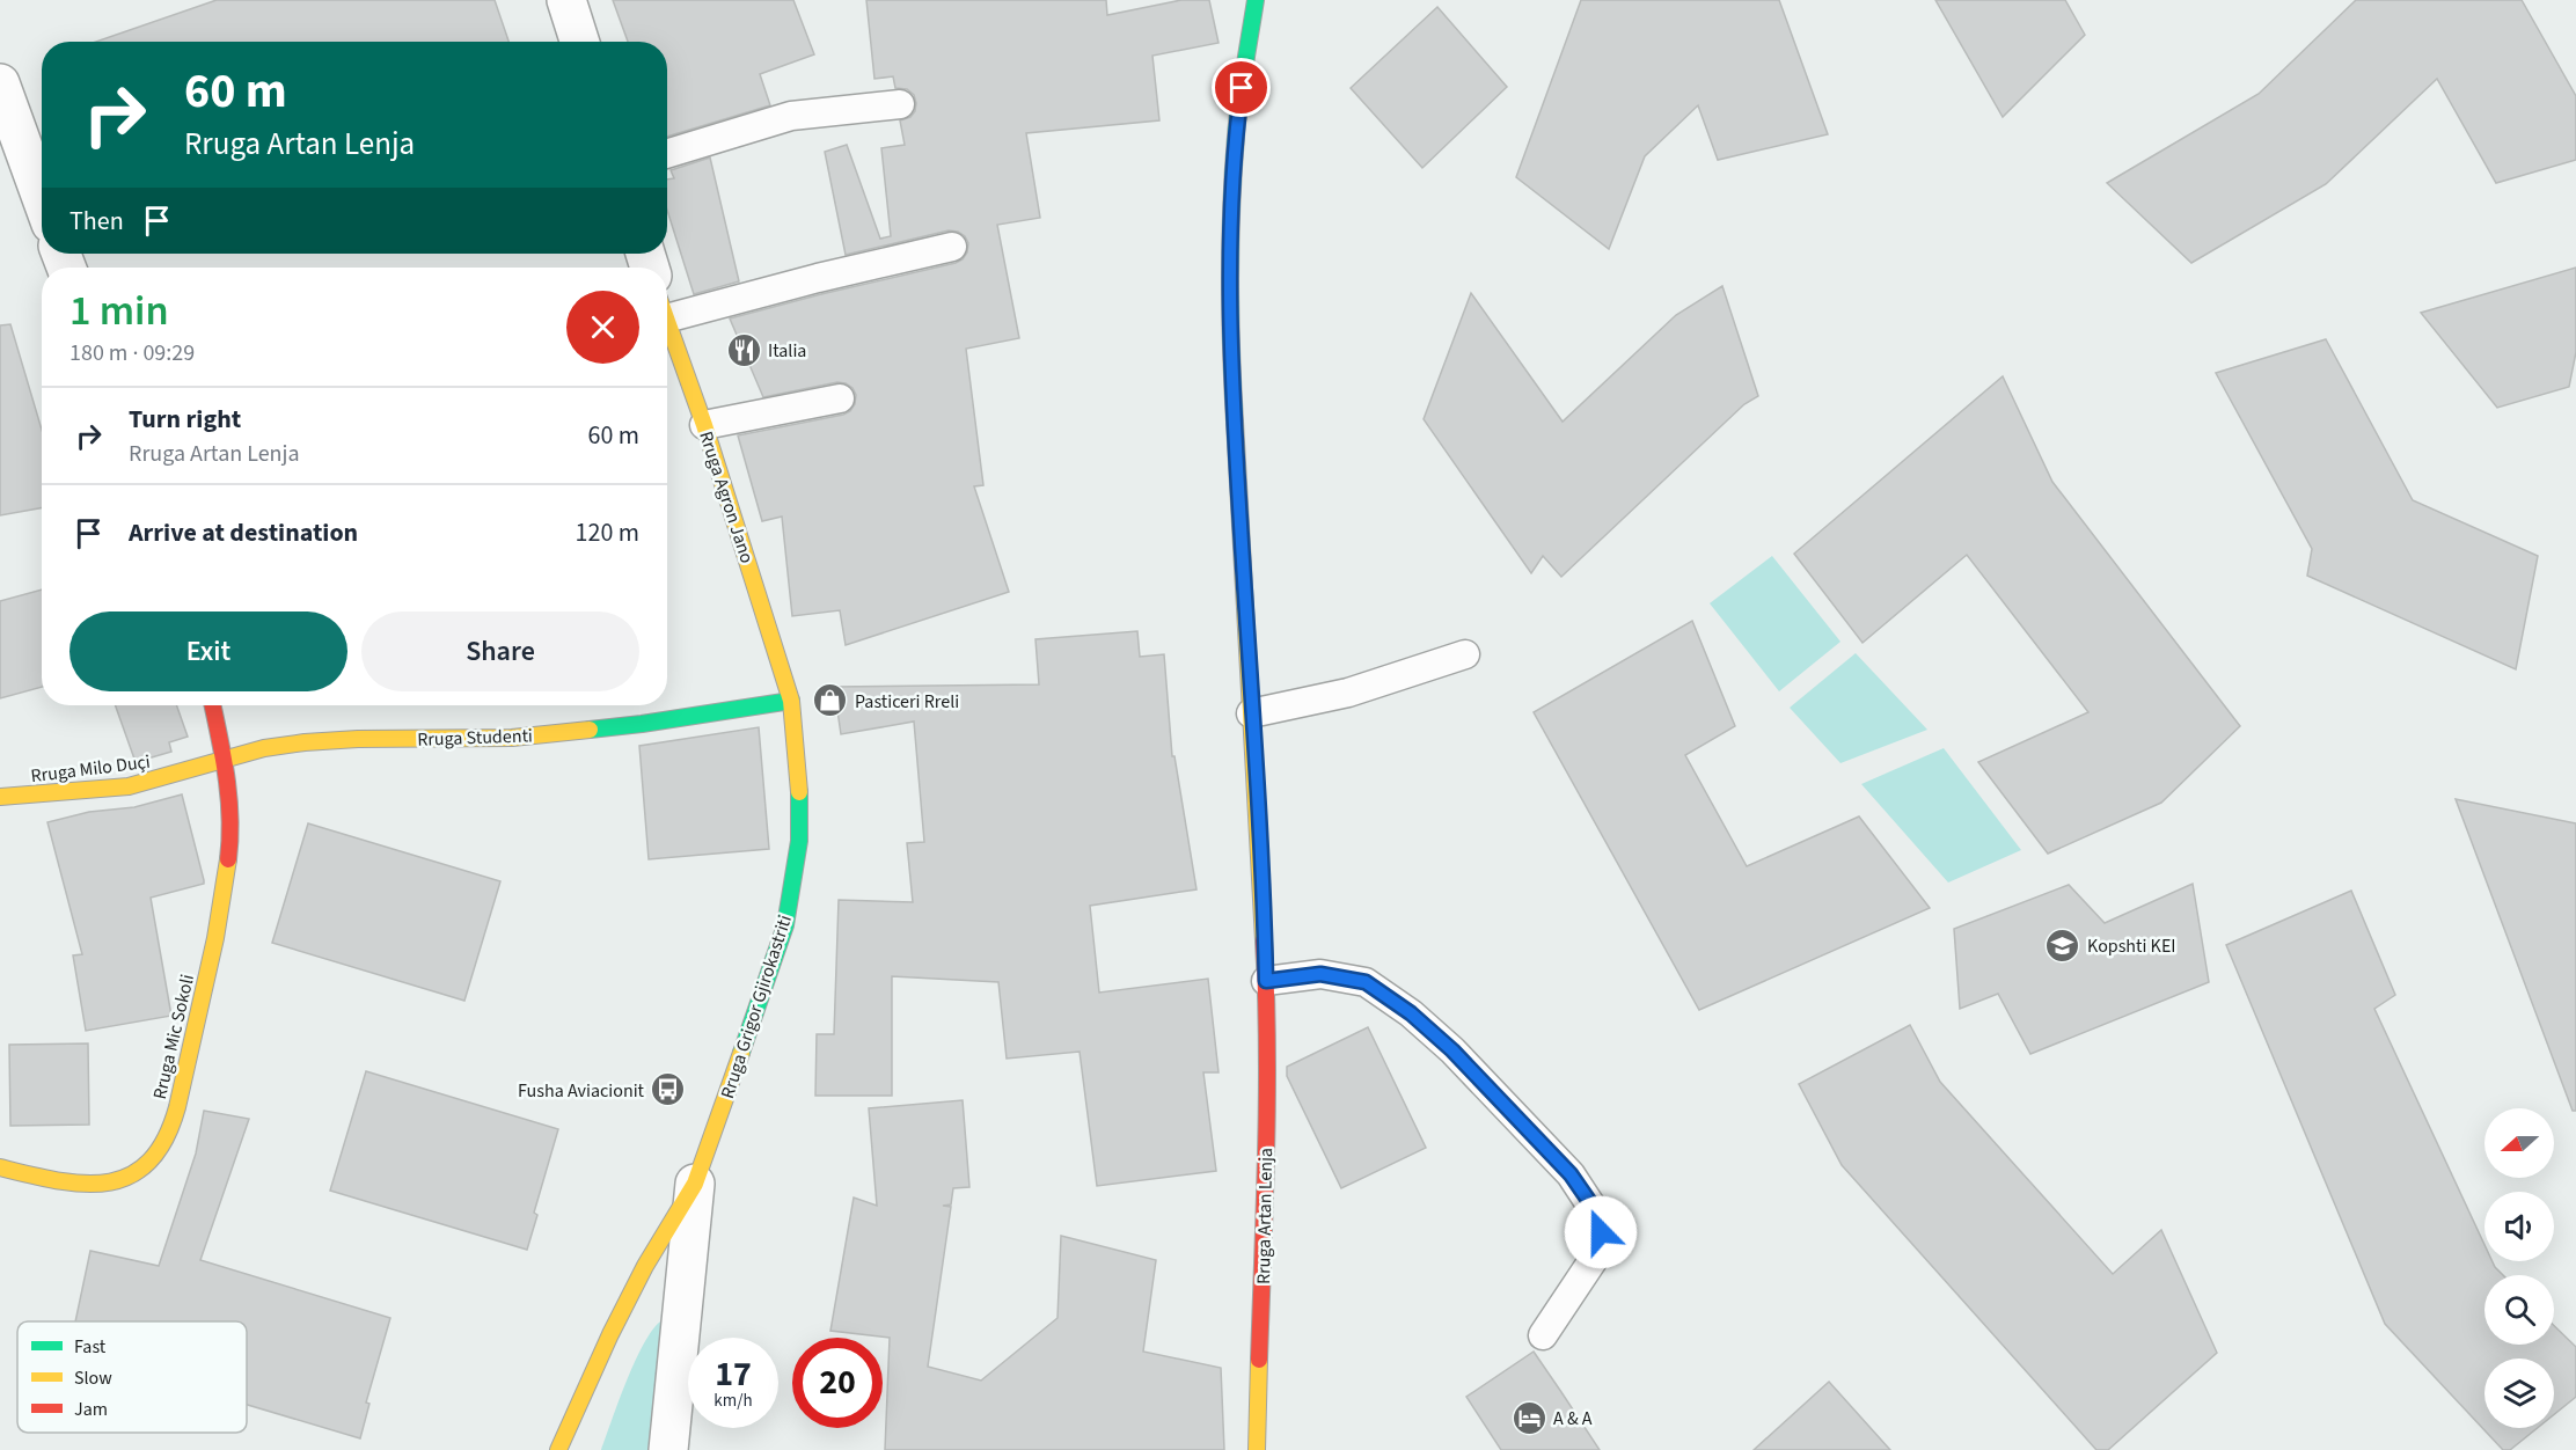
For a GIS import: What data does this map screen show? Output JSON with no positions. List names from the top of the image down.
{
  "streets": {
    "street": [
      "Rruga Agron Jano",
      "Rruga Studenti",
      "Rruga Milo Duçi",
      "Rruga Grigor Gjirokastriti",
      "Rruga Mic Sokoli",
      "Rruga Artan Lenja"
    ]
  },
  "crossings": [
    ["Rruga Agron Jano", "Rruga Studenti"],
    ["Rruga Agron Jano", "Rruga Grigor Gjirokastriti"],
    ["Rruga Studenti", "Rruga Milo Duçi"],
    ["Rruga Studenti", "Rruga Grigor Gjirokastriti"],
    ["Rruga Studenti", "Rruga Mic Sokoli"],
    ["Rruga Milo Duçi", "Rruga Mic Sokoli"]
  ],
  "places": {
    "restaurant": ["Italia"],
    "shop": ["Pasticeri Rreli"],
    "school or university": ["Kopshti KEI"],
    "bus stop": ["Fusha Aviacionit"],
    "hotel": ["A & A"]
  },
  "legend": ["Fast", "Slow", "Jam"],
  "north": "left",
  "page": {
    "turn": ["60 m", "Rruga Artan Lenja"],
    "then": "Then",
    "heading": ["1 min", "180 m · 09:29"],
    "list": [
      {
        "name": "Turn right",
        "note": "Rruga Artan Lenja",
        "value": "60 m"
      },
      {
        "name": "Arrive at destination",
        "value": "120 m"
      }
    ],
    "buttons": ["Exit", "Share"],
    "speed": "17 km/h",
    "limit": "20"
  }
}
